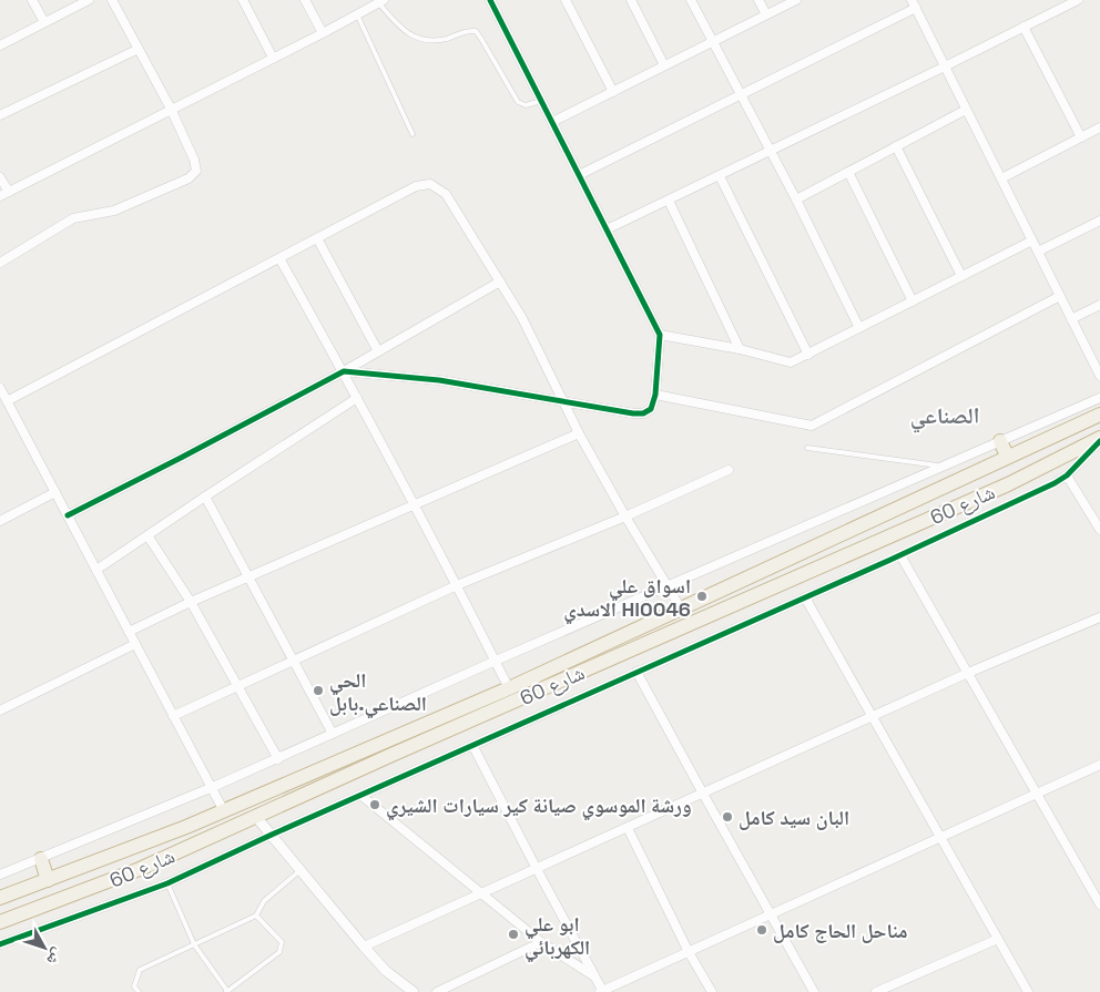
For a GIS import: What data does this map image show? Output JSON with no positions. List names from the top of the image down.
{
  "streets": {
    "highway": ["شارع 60"]
  },
  "districts": ["الصناعي"],
  "places": [
    "اسواق علي الاسدي Hl0046",
    "الحي الصناعي.بابل",
    "ورشة الموسوي صيانة كير سيارات الشيري",
    "البان سيد كامل",
    "مناحل الحاج كامل",
    "ابو علي الكهربائي"
  ],
  "north": "bottom right"
}
